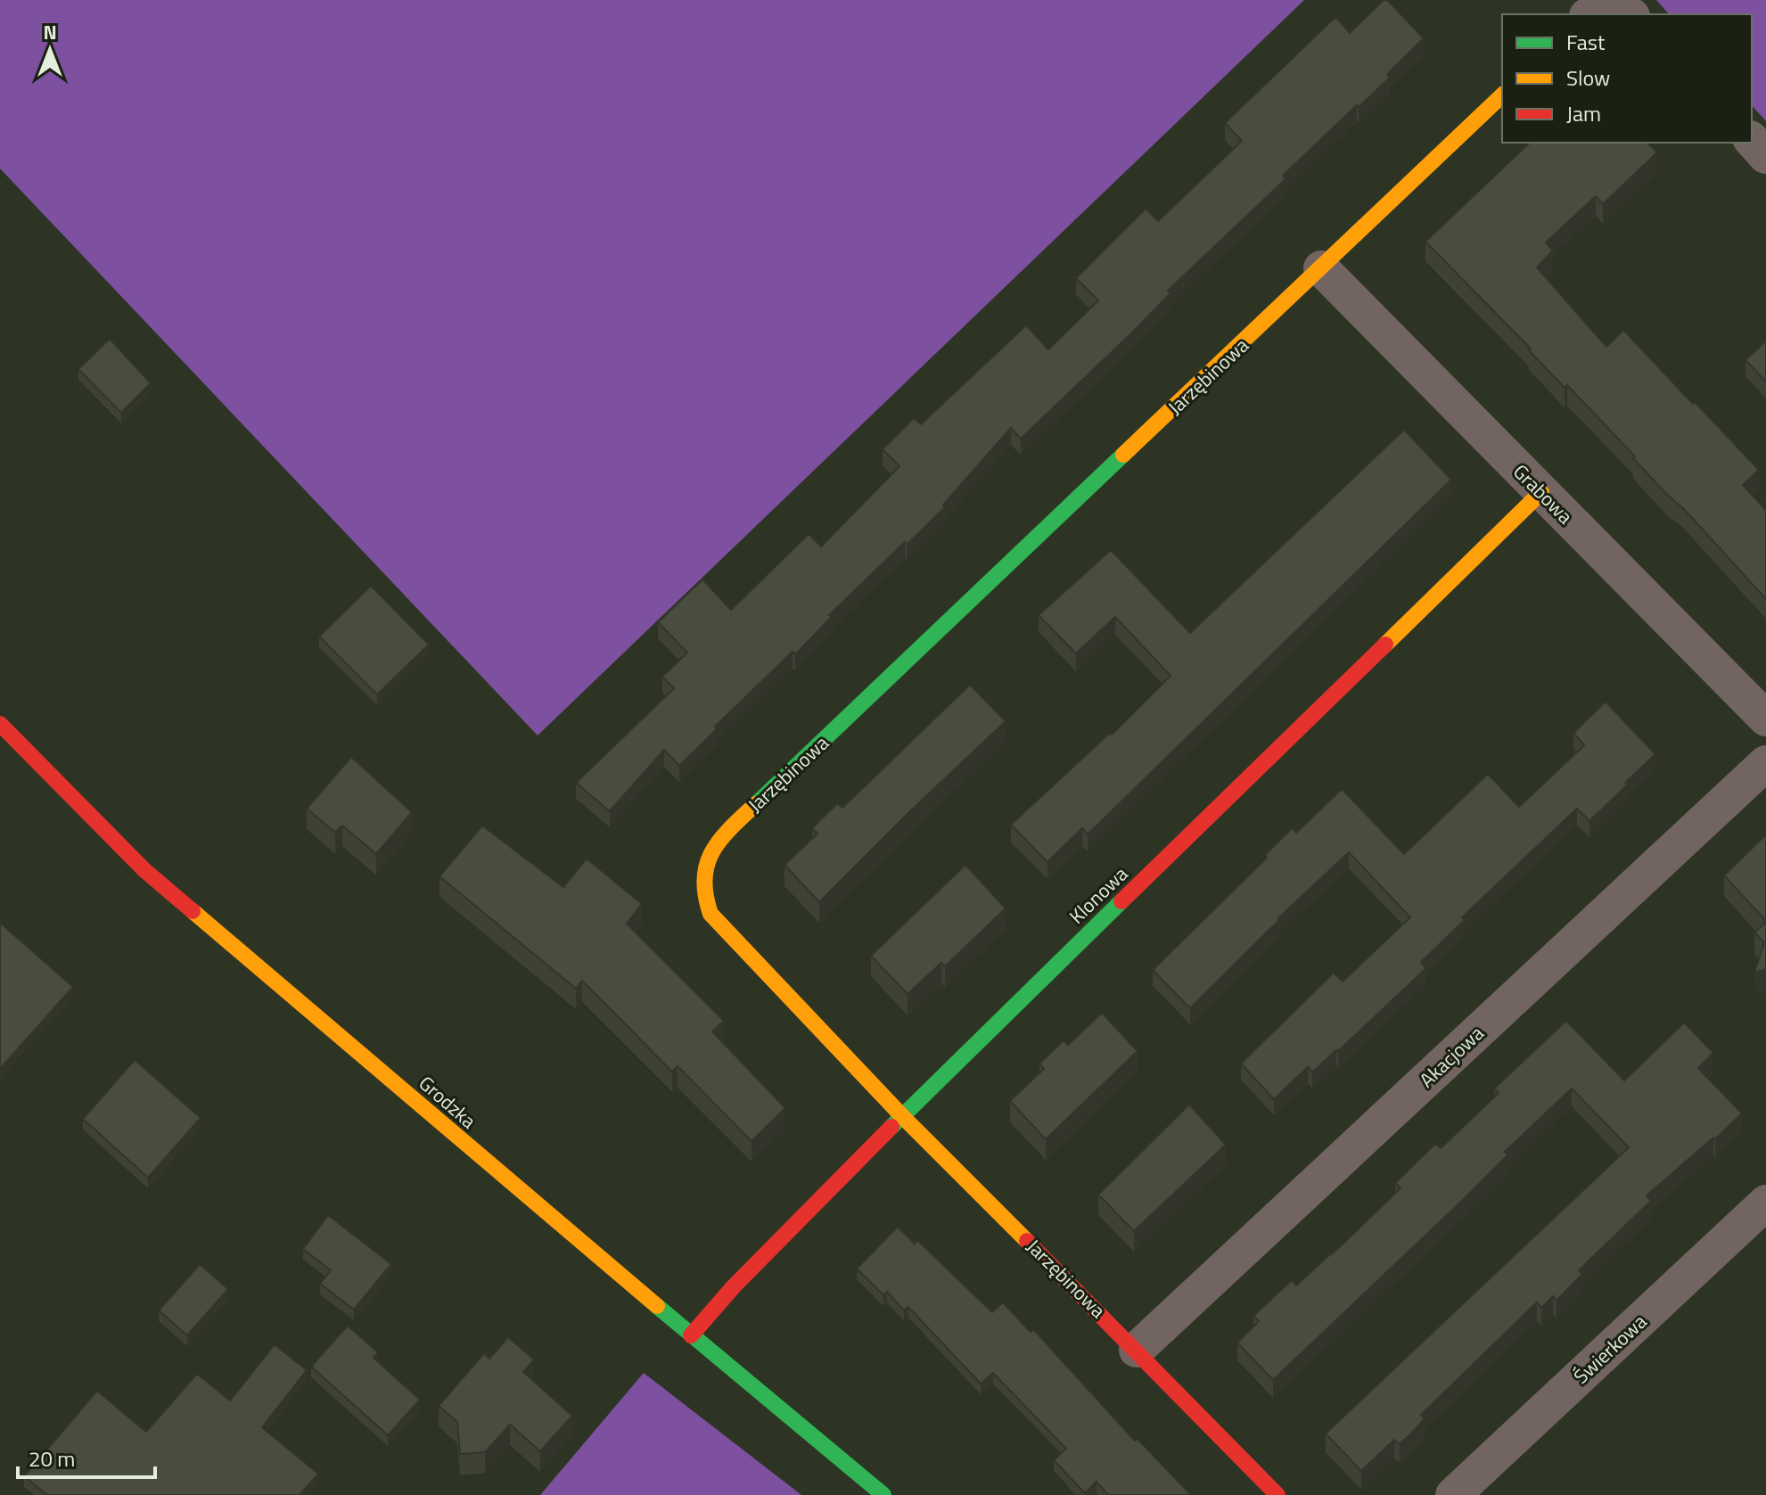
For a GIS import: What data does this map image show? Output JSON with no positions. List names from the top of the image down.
{
  "streets": {
    "street": [
      "Jarzębinowa",
      "Grabowa",
      "Klonowa",
      "Akacjowa",
      "Grodzka",
      "Świerkowa"
    ]
  },
  "crossings": [
    ["Jarzębinowa", "Grabowa"],
    ["Jarzębinowa", "Klonowa"],
    ["Jarzębinowa", "Akacjowa"],
    ["Grabowa", "Klonowa"],
    ["Klonowa", "Grodzka"]
  ],
  "legend": ["Fast", "Slow", "Jam"],
  "scale_bar": "20 m",
  "north": "top"
}
